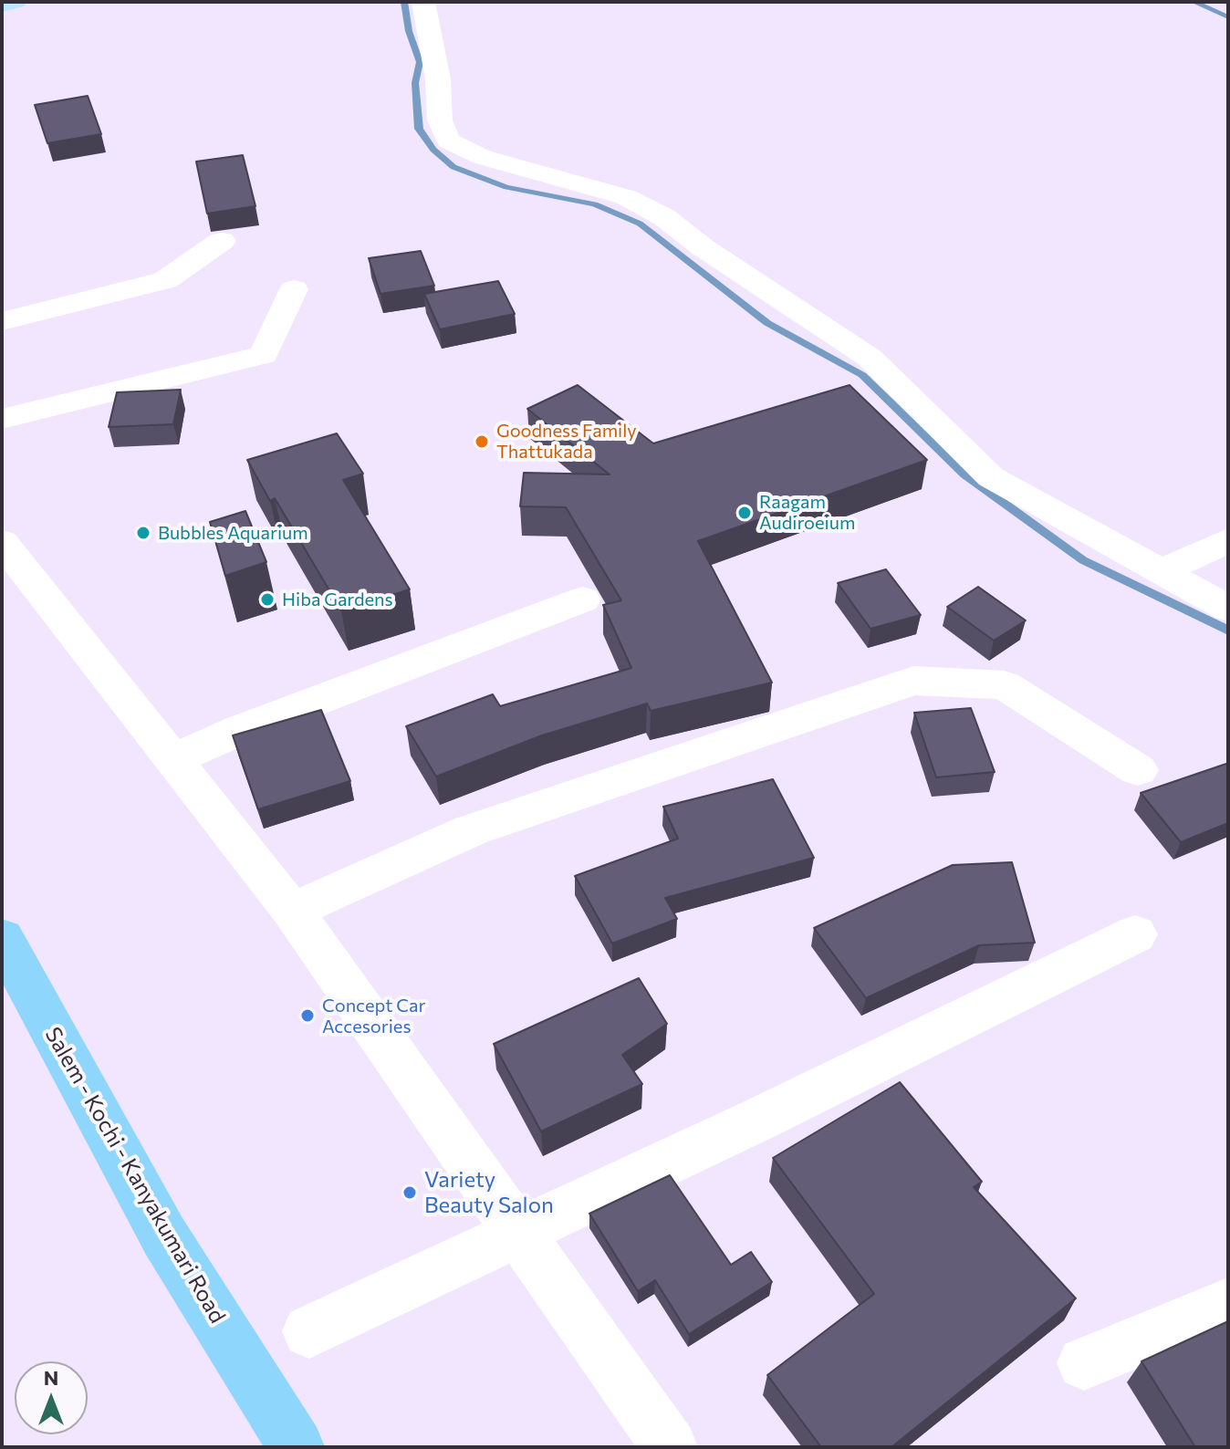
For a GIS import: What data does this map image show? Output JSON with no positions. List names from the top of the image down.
{
  "streets": {
    "highway": ["Salem - Kochi - Kanyakumari Road"]
  },
  "places": [
    "Goodness Family Thattukada",
    "Raagam Audiroeium",
    "Bubbles Aquarium",
    "Hiba Gardens",
    "Concept Car Accesories",
    "Variety Beauty Salon"
  ],
  "north": "top"
}
